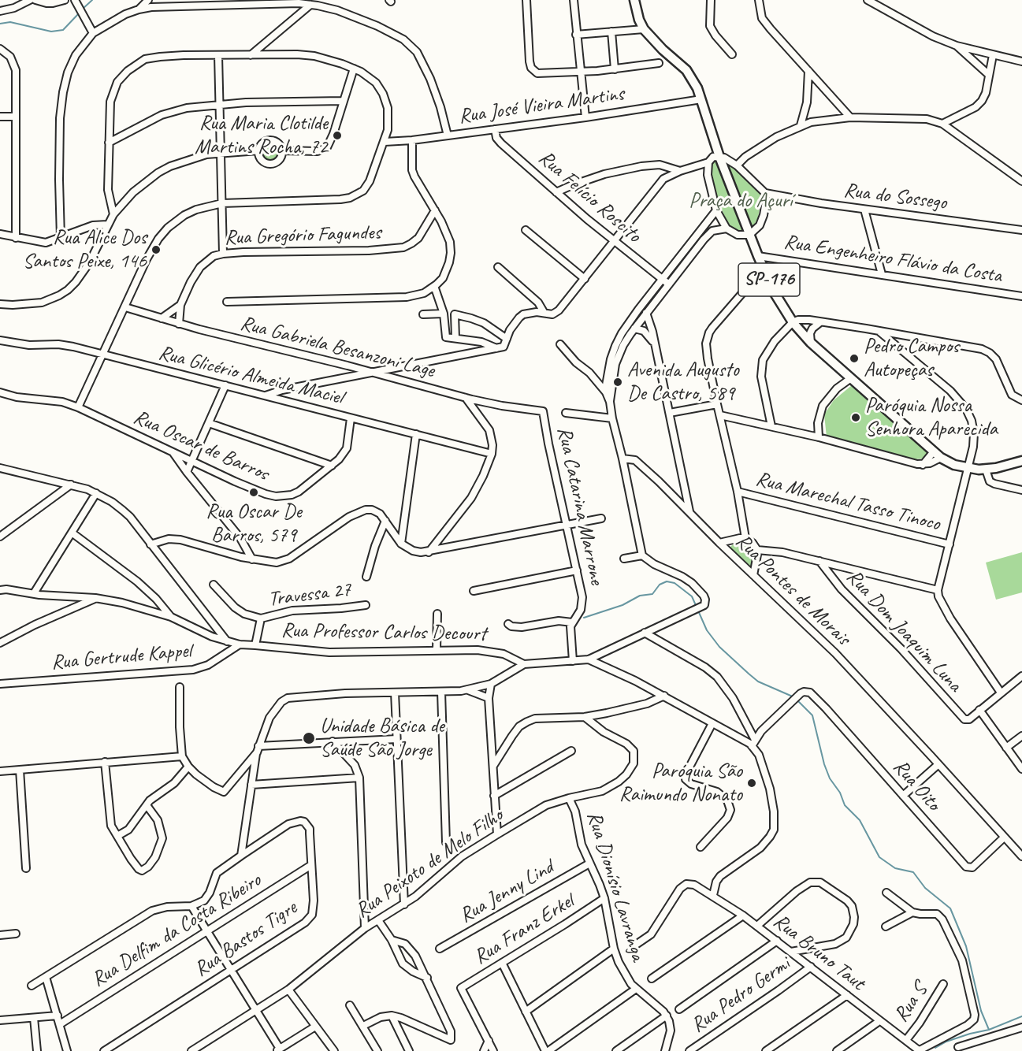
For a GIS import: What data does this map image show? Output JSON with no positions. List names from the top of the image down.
{
  "streets": {
    "main road": ["SP-176"],
    "street": [
      "Rua José Vieira Martins",
      "Rua Felício Roscito",
      "Rua do Sossego",
      "Rua Gregório Fagundes",
      "Rua Engenheiro Flávio da Costa",
      "Rua Gabriela Besanzoni Lage",
      "Rua Glicério Almeida Maciel",
      "Rua Oscar de Barros",
      "Rua Marechal Tasso Tinoco",
      "Rua Catarina Marrone",
      "Rua Pontes de Morais",
      "Travessa 27",
      "Rua Dom Joaquim Luna",
      "Rua Professor Carlos Decourt",
      "Rua Gertrude Kappel",
      "Rua Oito",
      "Rua Peixoto de Melo Filho",
      "Rua Dionísio Lavranga",
      "Rua Jenny Lind",
      "Rua Franz Erkel",
      "Rua Delfim da Costa Ribeiro",
      "Rua Bastos Tigre",
      "Rua Bruno Taut",
      "Rua Pedro Germi",
      "Rua S"
    ]
  },
  "crossings": [
    ["Rua José Vieira Martins", "Rua Felício Roscito"],
    ["Rua José Vieira Martins", "SP-176"],
    ["Rua Gregório Fagundes", "Rua Gabriela Besanzoni Lage"],
    ["Rua Engenheiro Flávio da Costa", "SP-176"],
    ["Rua Gabriela Besanzoni Lage", "Rua Catarina Marrone"],
    ["Rua Glicério Almeida Maciel", "Rua Oscar de Barros"],
    ["Rua Pontes de Morais", "Rua Oito"],
    ["Rua Professor Carlos Decourt", "Rua Gertrude Kappel"],
    ["Rua Peixoto de Melo Filho", "Rua Dionísio Lavranga"],
    ["Rua Dionísio Lavranga", "Rua Jenny Lind"],
    ["Rua Dionísio Lavranga", "Rua Franz Erkel"],
    ["Rua Delfim da Costa Ribeiro", "Rua Bastos Tigre"],
    ["Rua Bruno Taut", "Rua Pedro Germi"],
    ["Rua Bruno Taut", "Rua S"]
  ],
  "parks": ["Praça do Açurí"],
  "places": [
    "Rua Maria Clotilde Martins Rocha, 72",
    "Rua Alice Dos Santos Peixe, 146",
    "Pedro Campos Autopeças",
    "Avenida Augusto De Castro, 589",
    "Paróquia Nossa Senhora Aparecida",
    "Rua Oscar De Barros, 579",
    "Unidade Básica de Saúde São Jorge",
    "Paróquia São Raimundo Nonato"
  ]
}
